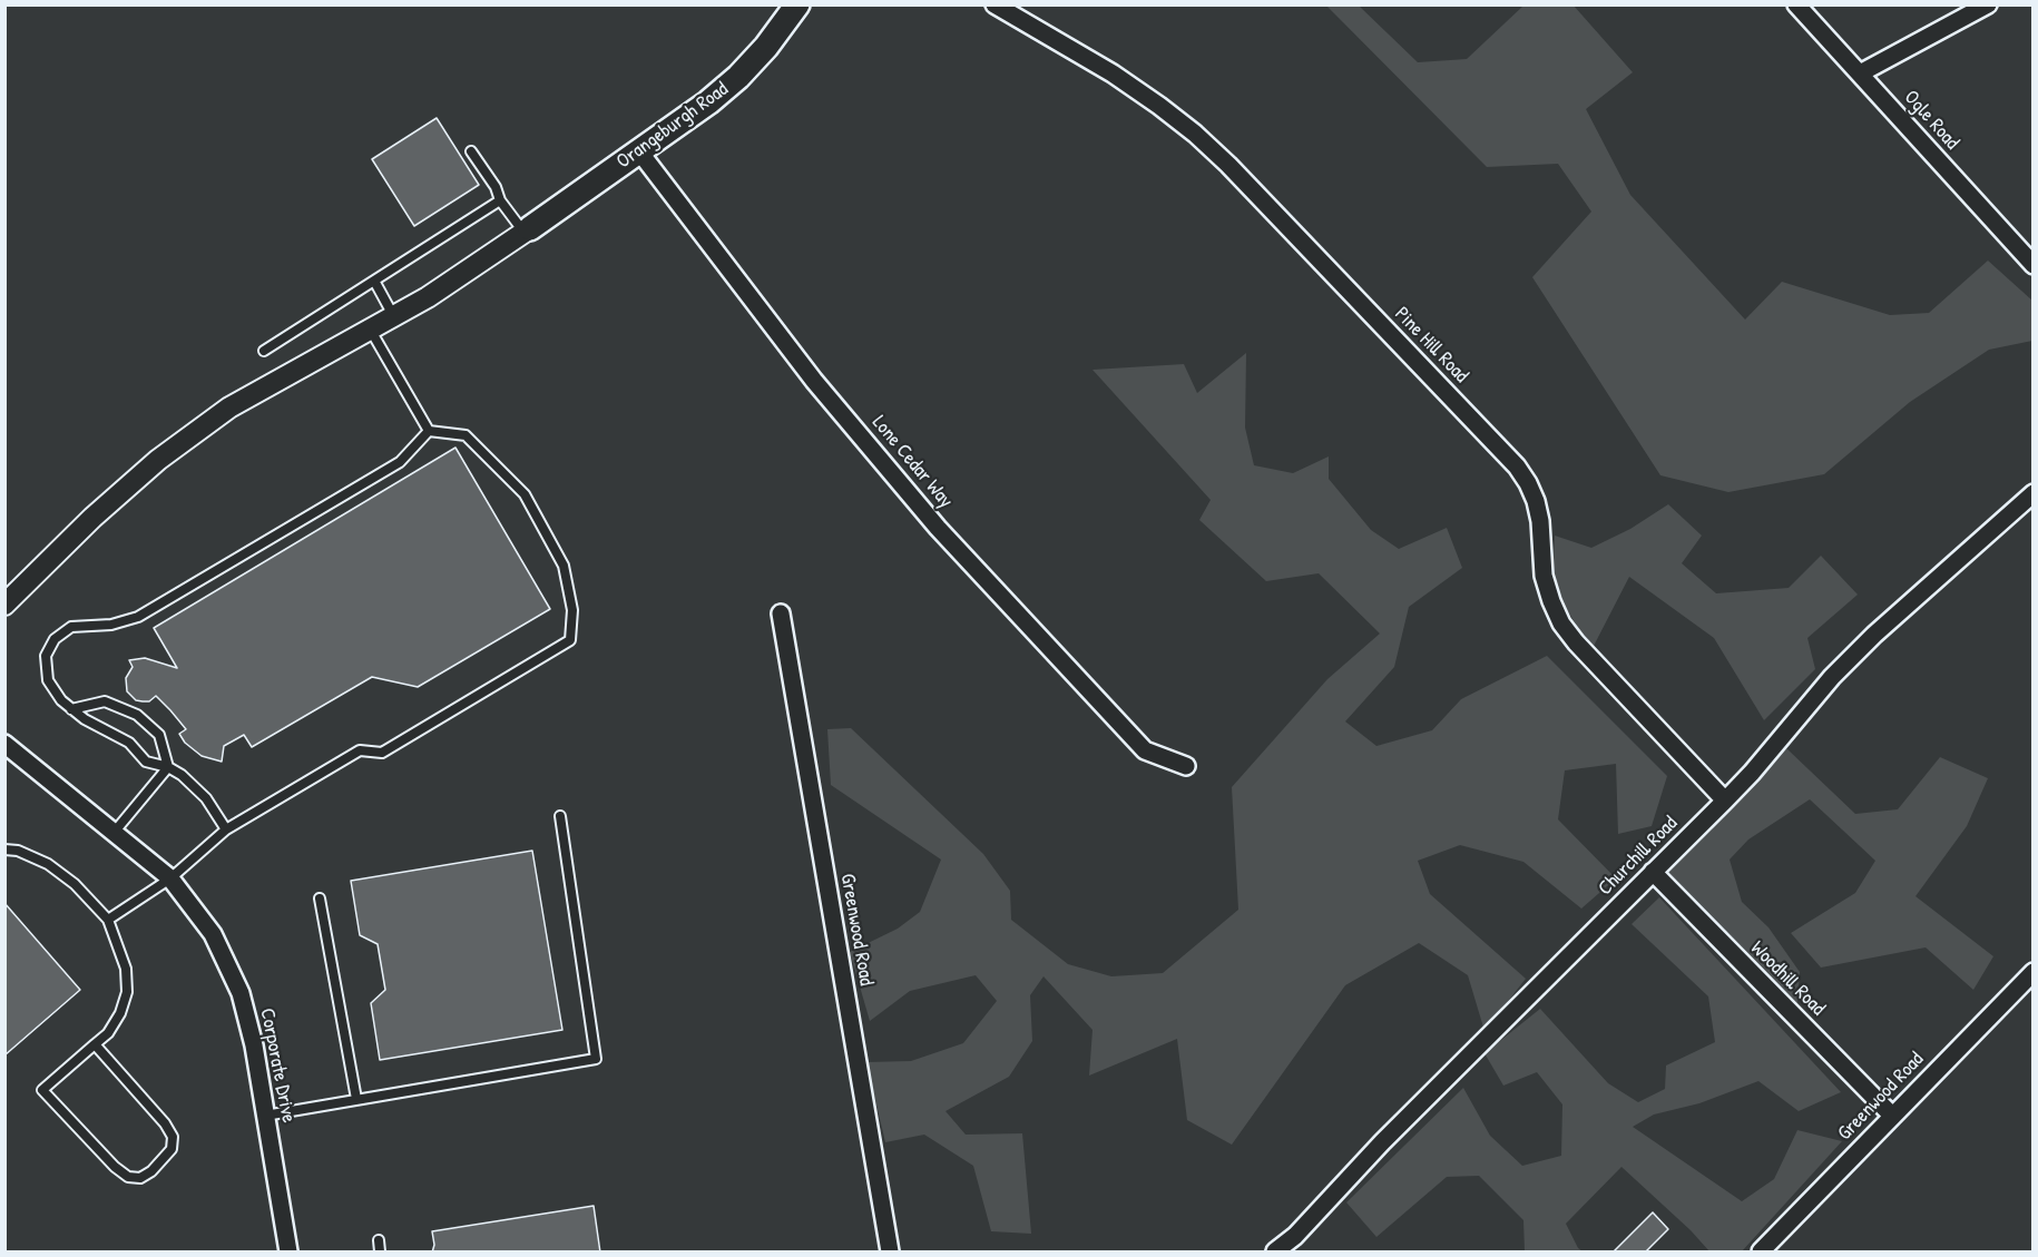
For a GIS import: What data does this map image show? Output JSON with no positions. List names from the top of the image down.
{
  "streets": {
    "main road": ["Orangeburgh Road"],
    "street": [
      "Ogle Road",
      "Pine Hill Road",
      "Lone Cedar Way",
      "Churchill Road",
      "Greenwood Road",
      "Woodhill Road",
      "Corporate Drive"
    ]
  },
  "crossings": [
    ["Orangeburgh Road", "Lone Cedar Way"],
    ["Pine Hill Road", "Churchill Road"],
    ["Churchill Road", "Woodhill Road"],
    ["Greenwood Road", "Woodhill Road"]
  ]
}
